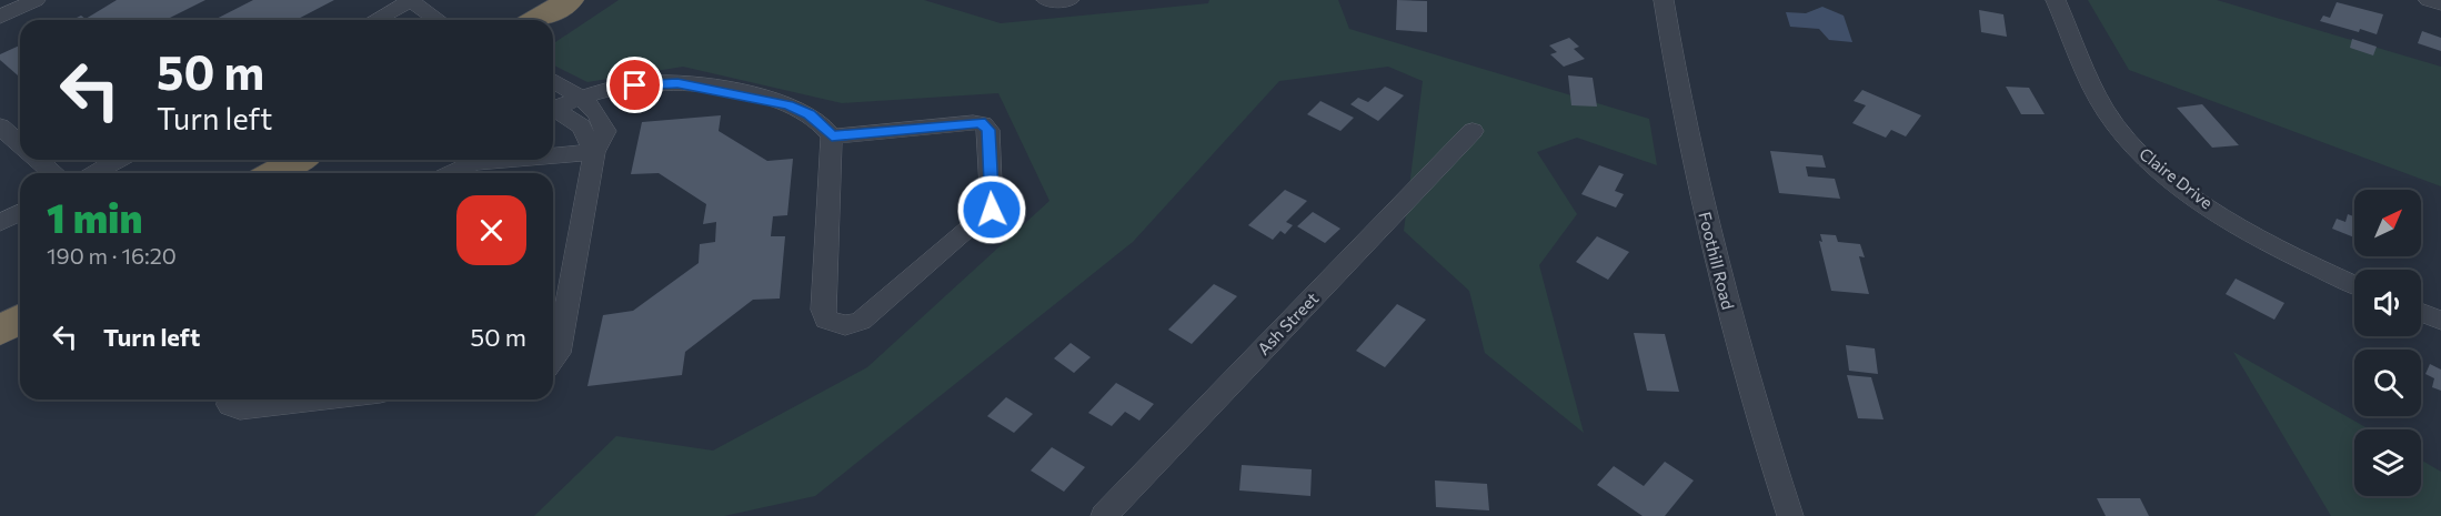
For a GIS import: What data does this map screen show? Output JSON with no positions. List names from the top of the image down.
{
  "streets": {
    "street": ["Claire Drive", "Foothill Road", "Ash Street"]
  },
  "north": "top right",
  "page": {
    "turn": ["50 m", "Turn left"],
    "heading": ["1 min", "190 m · 16:20"],
    "list": [
      {
        "name": "Turn left",
        "value": "50 m"
      }
    ]
  }
}
